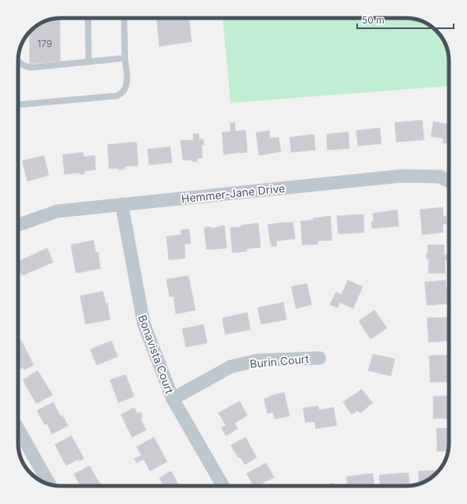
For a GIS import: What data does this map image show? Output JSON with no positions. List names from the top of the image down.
{
  "streets": {
    "street": ["Hemmer-Jane Drive", "Bonavista Court", "Burin Court"]
  },
  "crossings": [
    ["Hemmer-Jane Drive", "Bonavista Court"],
    ["Bonavista Court", "Burin Court"]
  ],
  "house_numbers": ["179"],
  "scale_bar": "50 m"
}
